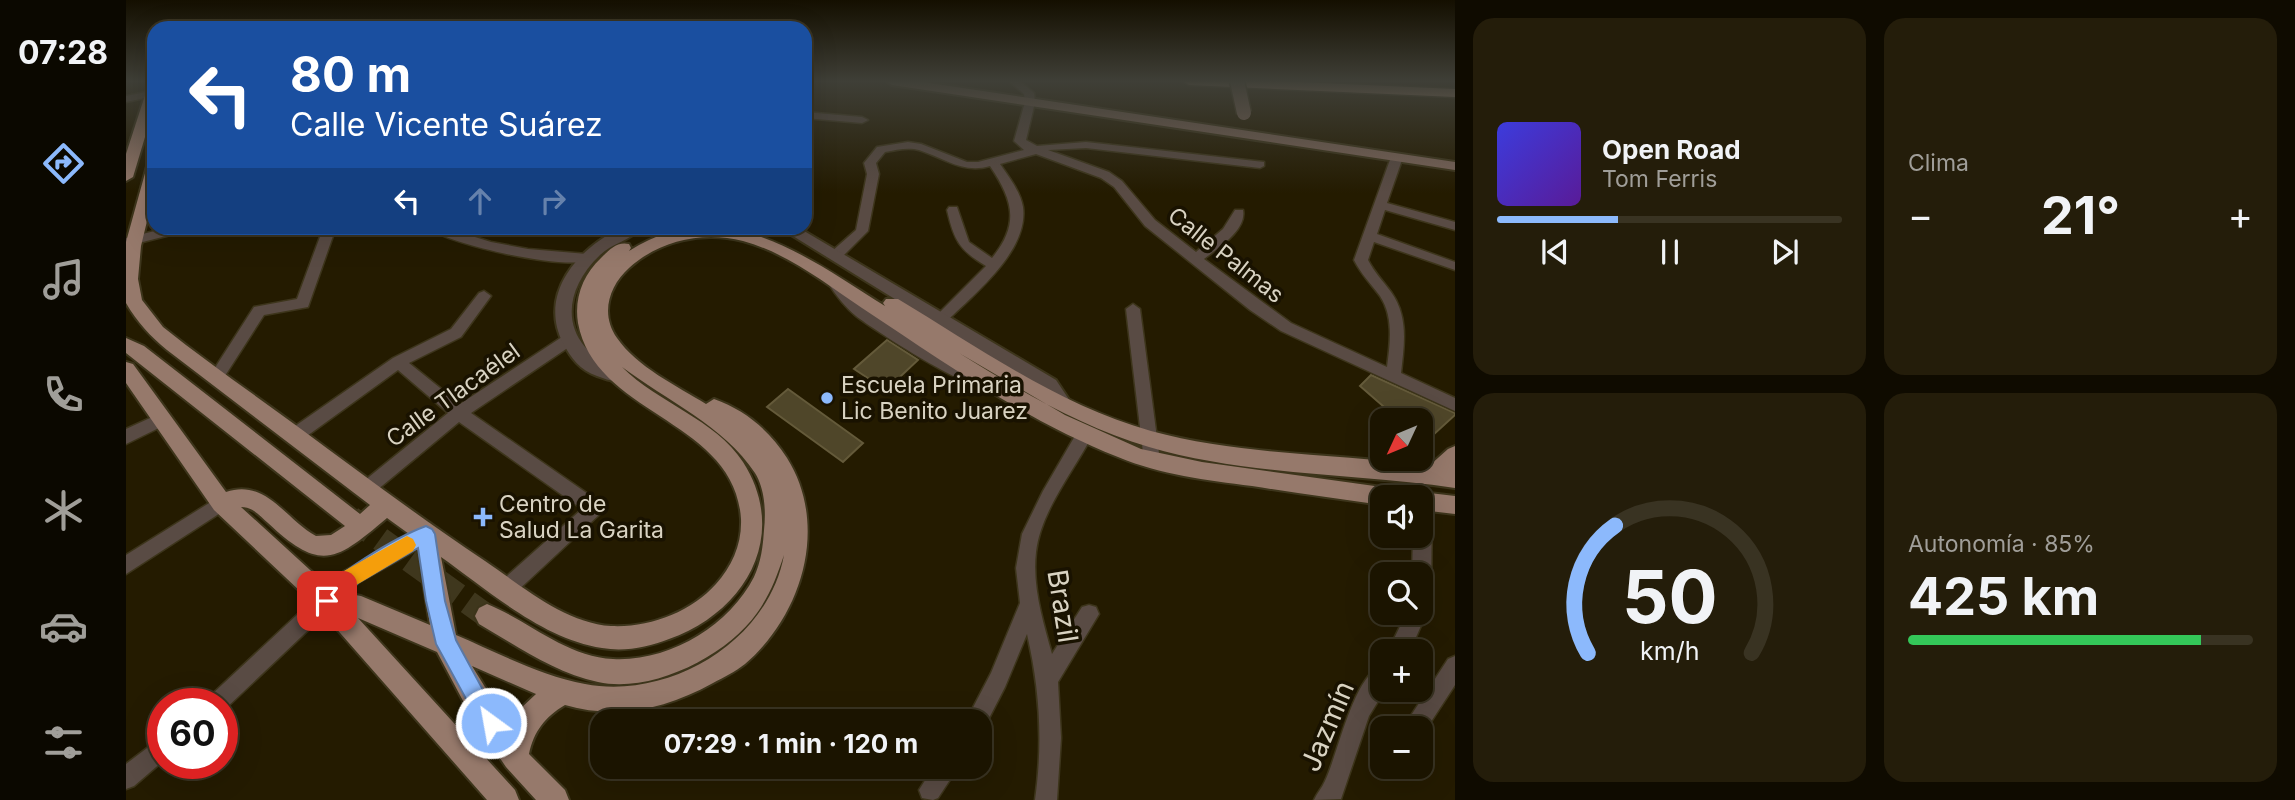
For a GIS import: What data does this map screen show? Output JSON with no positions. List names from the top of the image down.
{
  "streets": {
    "street": [
      "Calle Palmas",
      "Calle Tlacaélel",
      "Brazil",
      "Jazmín"
    ]
  },
  "places": {
    "other": ["Escuela Primaria Lic Benito Juarez"],
    "health": ["Centro de Salud La Garita"]
  },
  "north": "bottom left",
  "page": {
    "tabs": "07:28",
    "tile": [
      "Clima",
      ["Autonomía · 85%", "425 km"]
    ],
    "turn": ["80 m", "Calle Vicente Suárez"],
    "song": ["Open Road", "Tom Ferris"],
    "heat": ["−", "21°", "+"],
    "map_buttons": ["+", "−"],
    "limit": "60",
    "trip": "07:29 · 1 min · 120 m",
    "gauge": ["50", "km/h"]
  }
}
